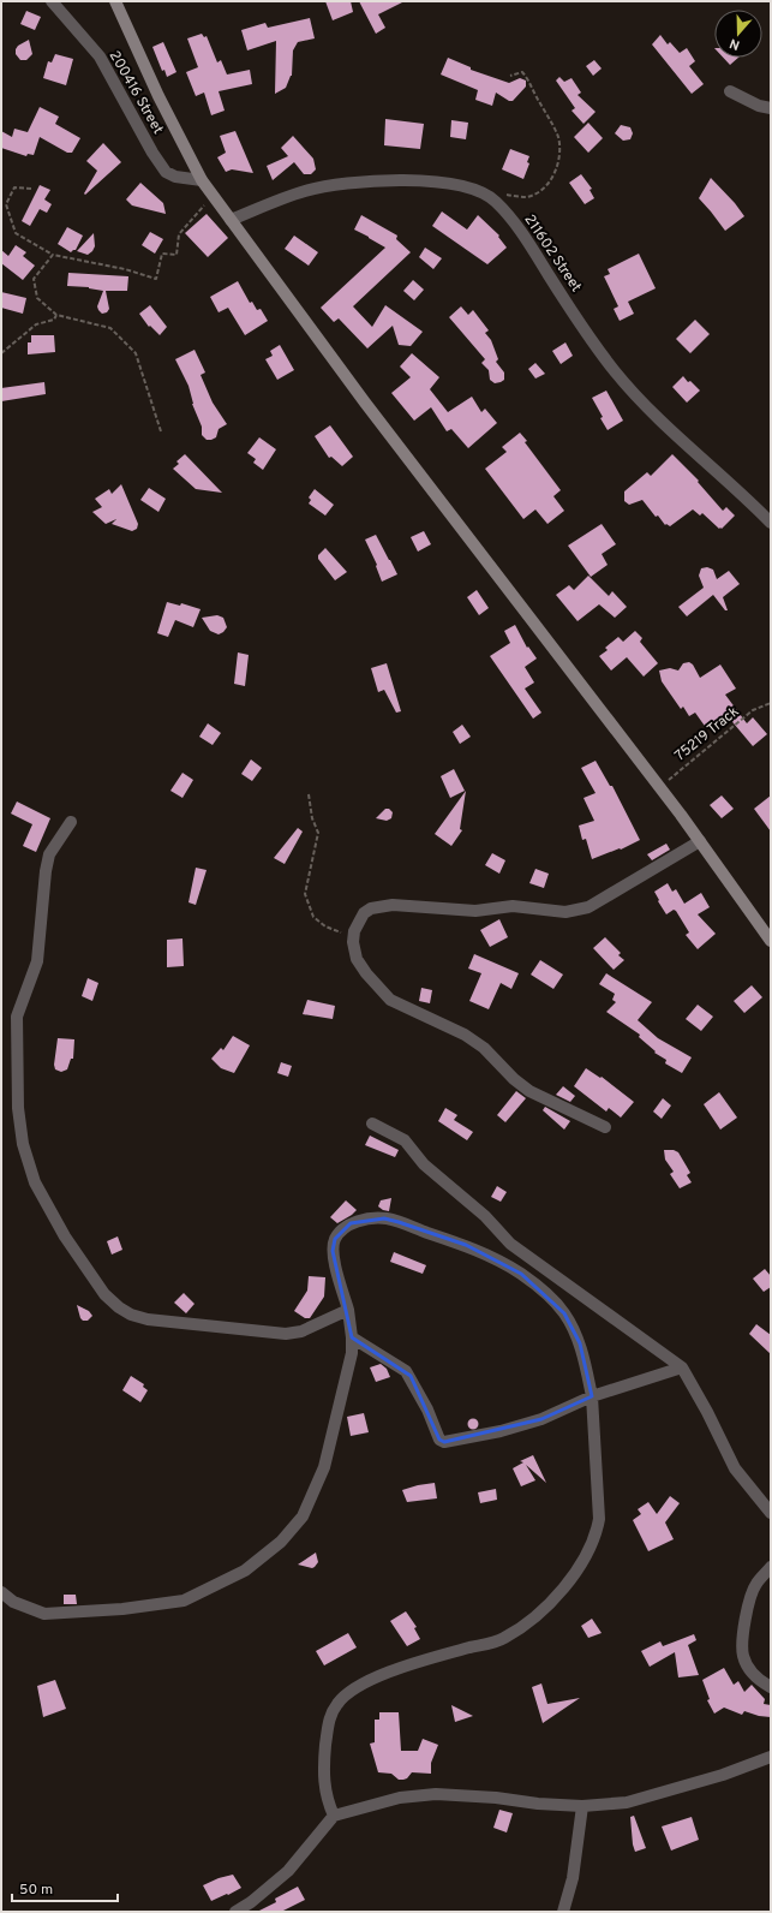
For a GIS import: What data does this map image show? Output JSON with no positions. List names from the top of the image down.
{
  "streets": {
    "street": ["200416 Street", "211602 Street"],
    "path": ["75219 Track"]
  },
  "scale_bar": "50 m",
  "north": "bottom"
}
